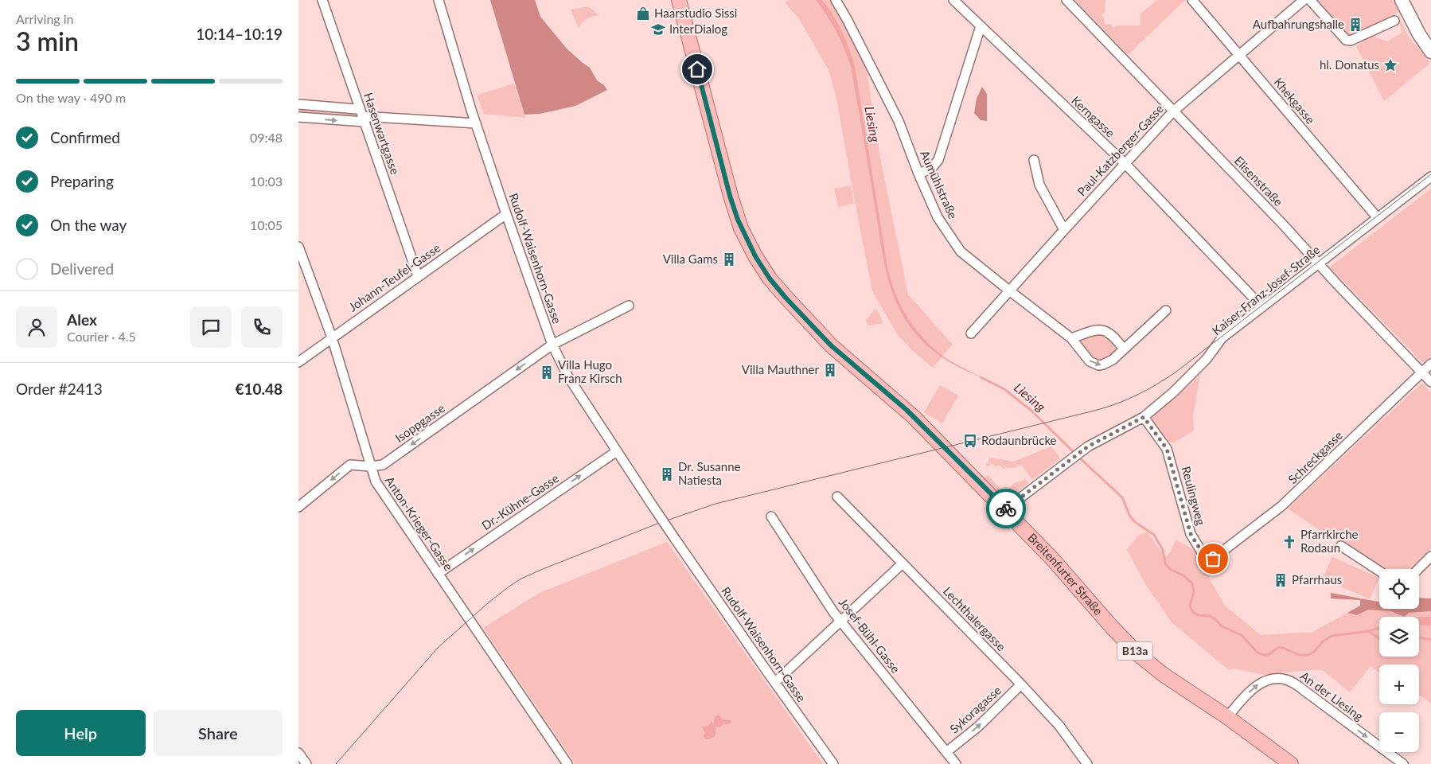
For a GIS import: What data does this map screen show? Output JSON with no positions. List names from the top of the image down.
{
  "streets": {
    "main road": ["Breitenfurter Straße", "B13a"],
    "street": [
      "Khekgasse",
      "Kerngasse",
      "Hasenwartgasse",
      "Paul-Katzberger-Gasse",
      "Elisenstraße",
      "Aumühlstraße",
      "Rudolf-Waisenhorn-Gasse",
      "Johann-Teufel-Gasse",
      "Kaiser-Franz-Josef-Straße",
      "Isoppgasse",
      "Schreckgasse",
      "Reulingweg",
      "Dr.-Kühne-Gasse",
      "Anton-Krieger-Gasse",
      "Lechthalergasse",
      "Josef-Bühl-Gasse",
      "An der Liesing",
      "Sykoragasse"
    ]
  },
  "crossings": [
    ["Khekgasse", "Paul-Katzberger-Gasse"],
    ["Khekgasse", "Kaiser-Franz-Josef-Straße"],
    ["Kerngasse", "Paul-Katzberger-Gasse"],
    ["Kerngasse", "Kaiser-Franz-Josef-Straße"],
    ["Hasenwartgasse", "Johann-Teufel-Gasse"],
    ["Paul-Katzberger-Gasse", "Elisenstraße"],
    ["Paul-Katzberger-Gasse", "Aumühlstraße"],
    ["Elisenstraße", "Kaiser-Franz-Josef-Straße"],
    ["Elisenstraße", "Schreckgasse"],
    ["Rudolf-Waisenhorn-Gasse", "Johann-Teufel-Gasse"],
    ["Rudolf-Waisenhorn-Gasse", "Isoppgasse"],
    ["Rudolf-Waisenhorn-Gasse", "Dr.-Kühne-Gasse"],
    ["Johann-Teufel-Gasse", "Anton-Krieger-Gasse"],
    ["Kaiser-Franz-Josef-Straße", "Reulingweg"],
    ["Kaiser-Franz-Josef-Straße", "Breitenfurter Straße"],
    ["Isoppgasse", "Anton-Krieger-Gasse"],
    ["Schreckgasse", "Reulingweg"],
    ["Dr.-Kühne-Gasse", "Anton-Krieger-Gasse"],
    ["Breitenfurter Straße", "An der Liesing"],
    ["Lechthalergasse", "Sykoragasse"],
    ["Josef-Bühl-Gasse", "Sykoragasse"]
  ],
  "one_way": [
    "Isoppgasse",
    "Dr.-Kühne-Gasse",
    "An der Liesing",
    "Sykoragasse"
  ],
  "water": ["Liesing"],
  "places": {
    "shop": ["Haarstudio Sissi"],
    "building": [
      "Aufbahrungshalle",
      "Villa Gams",
      "Villa Mauthner",
      "Villa Hugo Franz Kirsch",
      "Dr. Susanne Natiesta",
      "Pfarrhaus"
    ],
    "school or university": ["InterDialog"],
    "place": ["hl. Donatus"],
    "bus stop": ["Rodaunbrücke"],
    "church": ["Pfarrkirche Rodaun"]
  },
  "page": {
    "heading": ["3 min", "Arriving in", "10:14–10:19"],
    "panel": [
      "Alex",
      "Courier · 4.5",
      "Order #2413",
      "€10.48"
    ],
    "bar": "On the way · 490 m",
    "list": [
      ["Confirmed", "09:48"],
      ["Preparing", "10:03"],
      ["On the way", "10:05"],
      "Delivered"
    ],
    "map_buttons": ["+", "−"],
    "buttons": ["Help", "Share"]
  }
}
